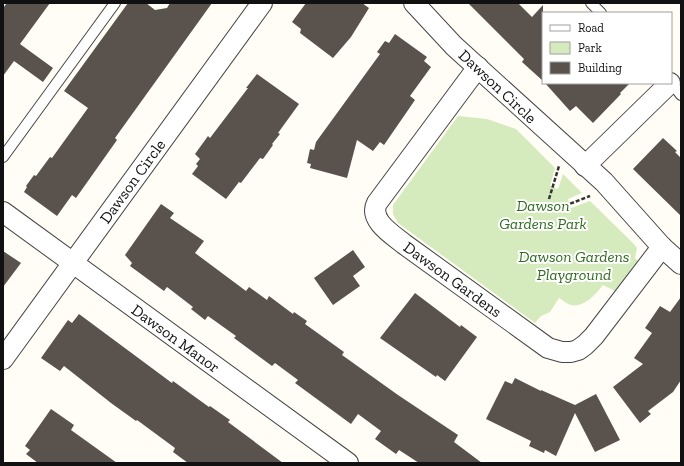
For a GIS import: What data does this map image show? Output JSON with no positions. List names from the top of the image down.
{
  "streets": {
    "street": ["Dawson Circle", "Dawson Gardens", "Dawson Manor"]
  },
  "crossings": [
    ["Dawson Circle", "Dawson Gardens"],
    ["Dawson Circle", "Dawson Manor"]
  ],
  "parks": ["Dawson Gardens Park", "Dawson Gardens Playground"],
  "legend": ["Road", "Park", "Building"]
}
